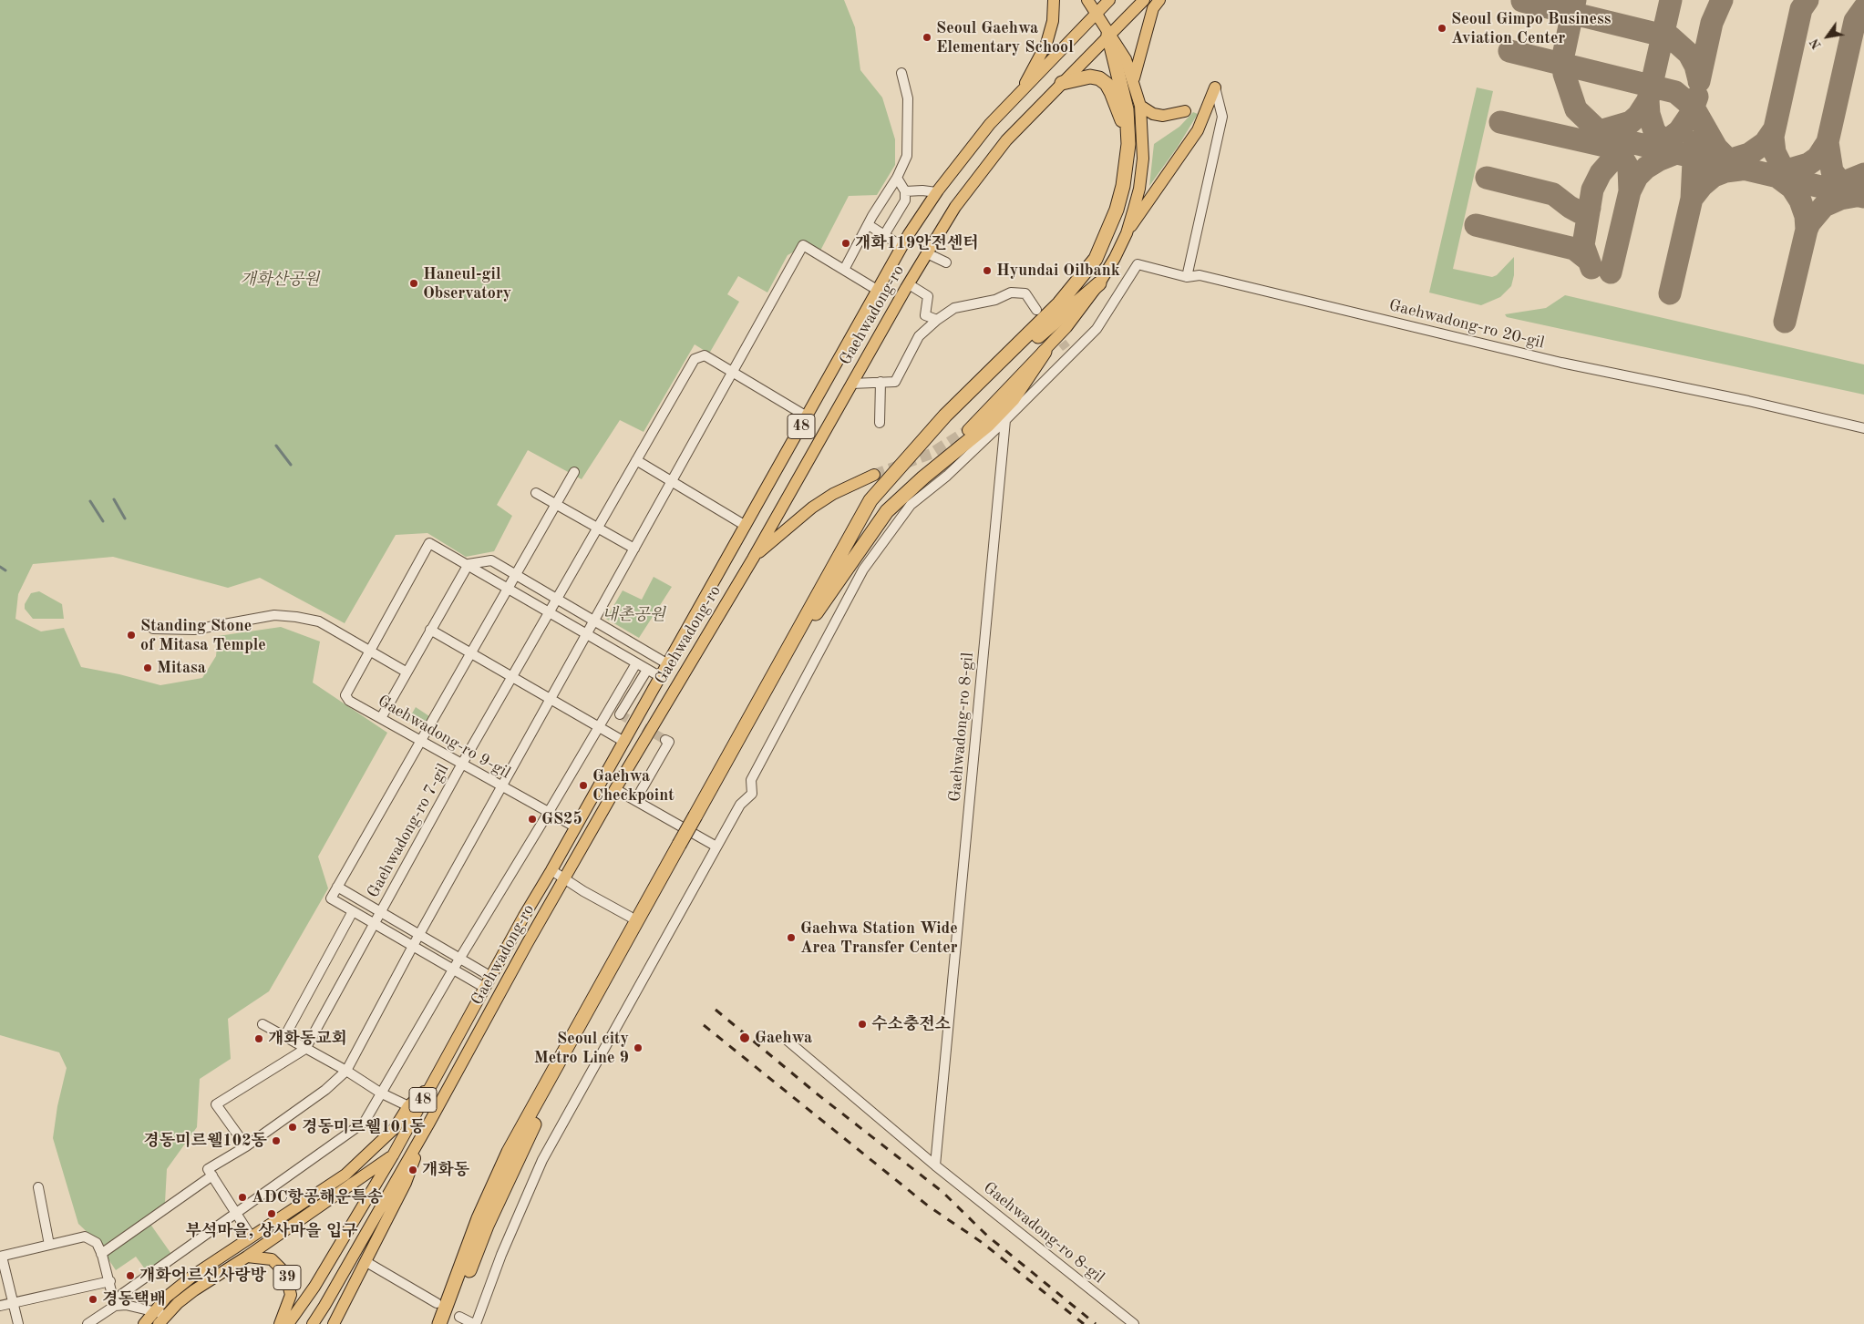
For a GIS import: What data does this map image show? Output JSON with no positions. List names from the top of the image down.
{
  "streets": {
    "main road": ["Gaehwadong-ro", "48", "39"],
    "street": [
      "Gaehwadong-ro 20-gil",
      "Gaehwadong-ro 8-gil",
      "Gaehwadong-ro 9-gil",
      "Gaehwadong-ro 7-gil"
    ]
  },
  "crossings": [
    ["Gaehwadong-ro", "48"],
    ["Gaehwadong-ro", "Gaehwadong-ro 9-gil"],
    ["Gaehwadong-ro", "Gaehwadong-ro 7-gil"],
    ["Gaehwadong-ro 20-gil", "Gaehwadong-ro 8-gil"],
    ["48", "39"],
    ["Gaehwadong-ro 9-gil", "Gaehwadong-ro 7-gil"]
  ],
  "parks": ["개화산공원", "내촌공원"],
  "places": [
    "Seoul Gimpo Business Aviation Center",
    "Seoul Gaehwa Elementary School",
    "개화119안전센터",
    "Hyundai Oilbank",
    "Haneul-gil Observatory",
    "Standing Stone of Mitasa Temple",
    "Mitasa",
    "Gaehwa Checkpoint",
    "GS25",
    "Gaehwa Station Wide Area Transfer Center",
    "수소충전소",
    "Gaehwa",
    "개화동교회",
    "Seoul city Metro Line 9",
    "경동미르웰101동",
    "경동미르웰102동",
    "개화동",
    "ADC항공해운특송",
    "부석마을, 상사마을 입구",
    "개화어르신사랑방",
    "경동택배"
  ],
  "north": "bottom left"
}
